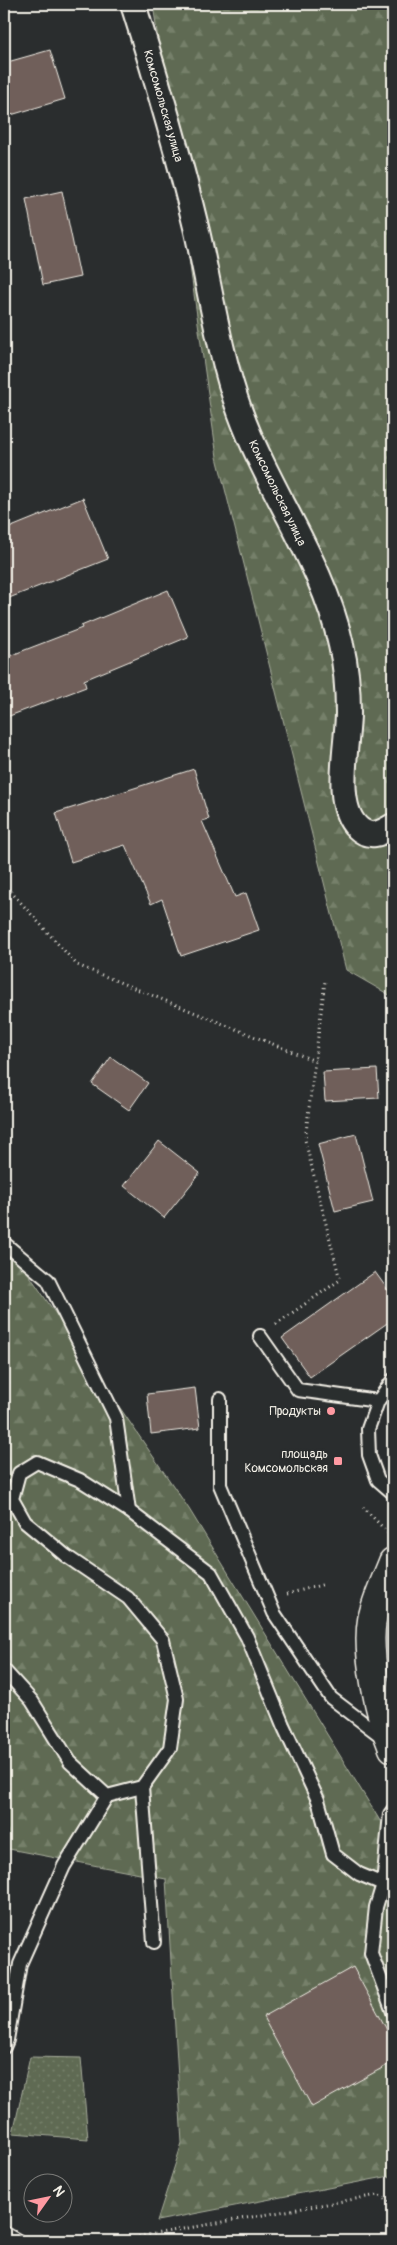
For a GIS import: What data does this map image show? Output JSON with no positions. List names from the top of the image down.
{
  "streets": {
    "street": ["Комсомольская улица"]
  },
  "places": {
    "other": ["Продукты"],
    "transit": ["площадь Комсомольская"]
  },
  "north": "top right"
}
